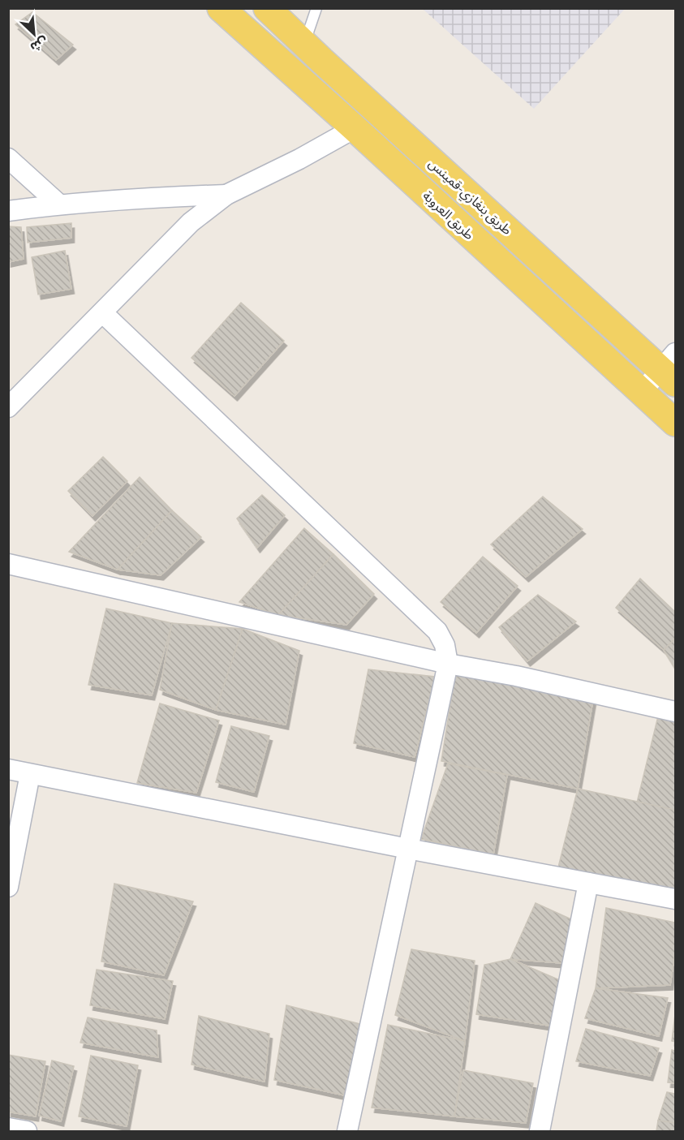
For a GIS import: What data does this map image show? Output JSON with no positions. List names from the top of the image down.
{
  "streets": {
    "main road": ["طريق بنغازي-قمينس", "طريق العروبة"]
  },
  "north": "bottom right"
}
